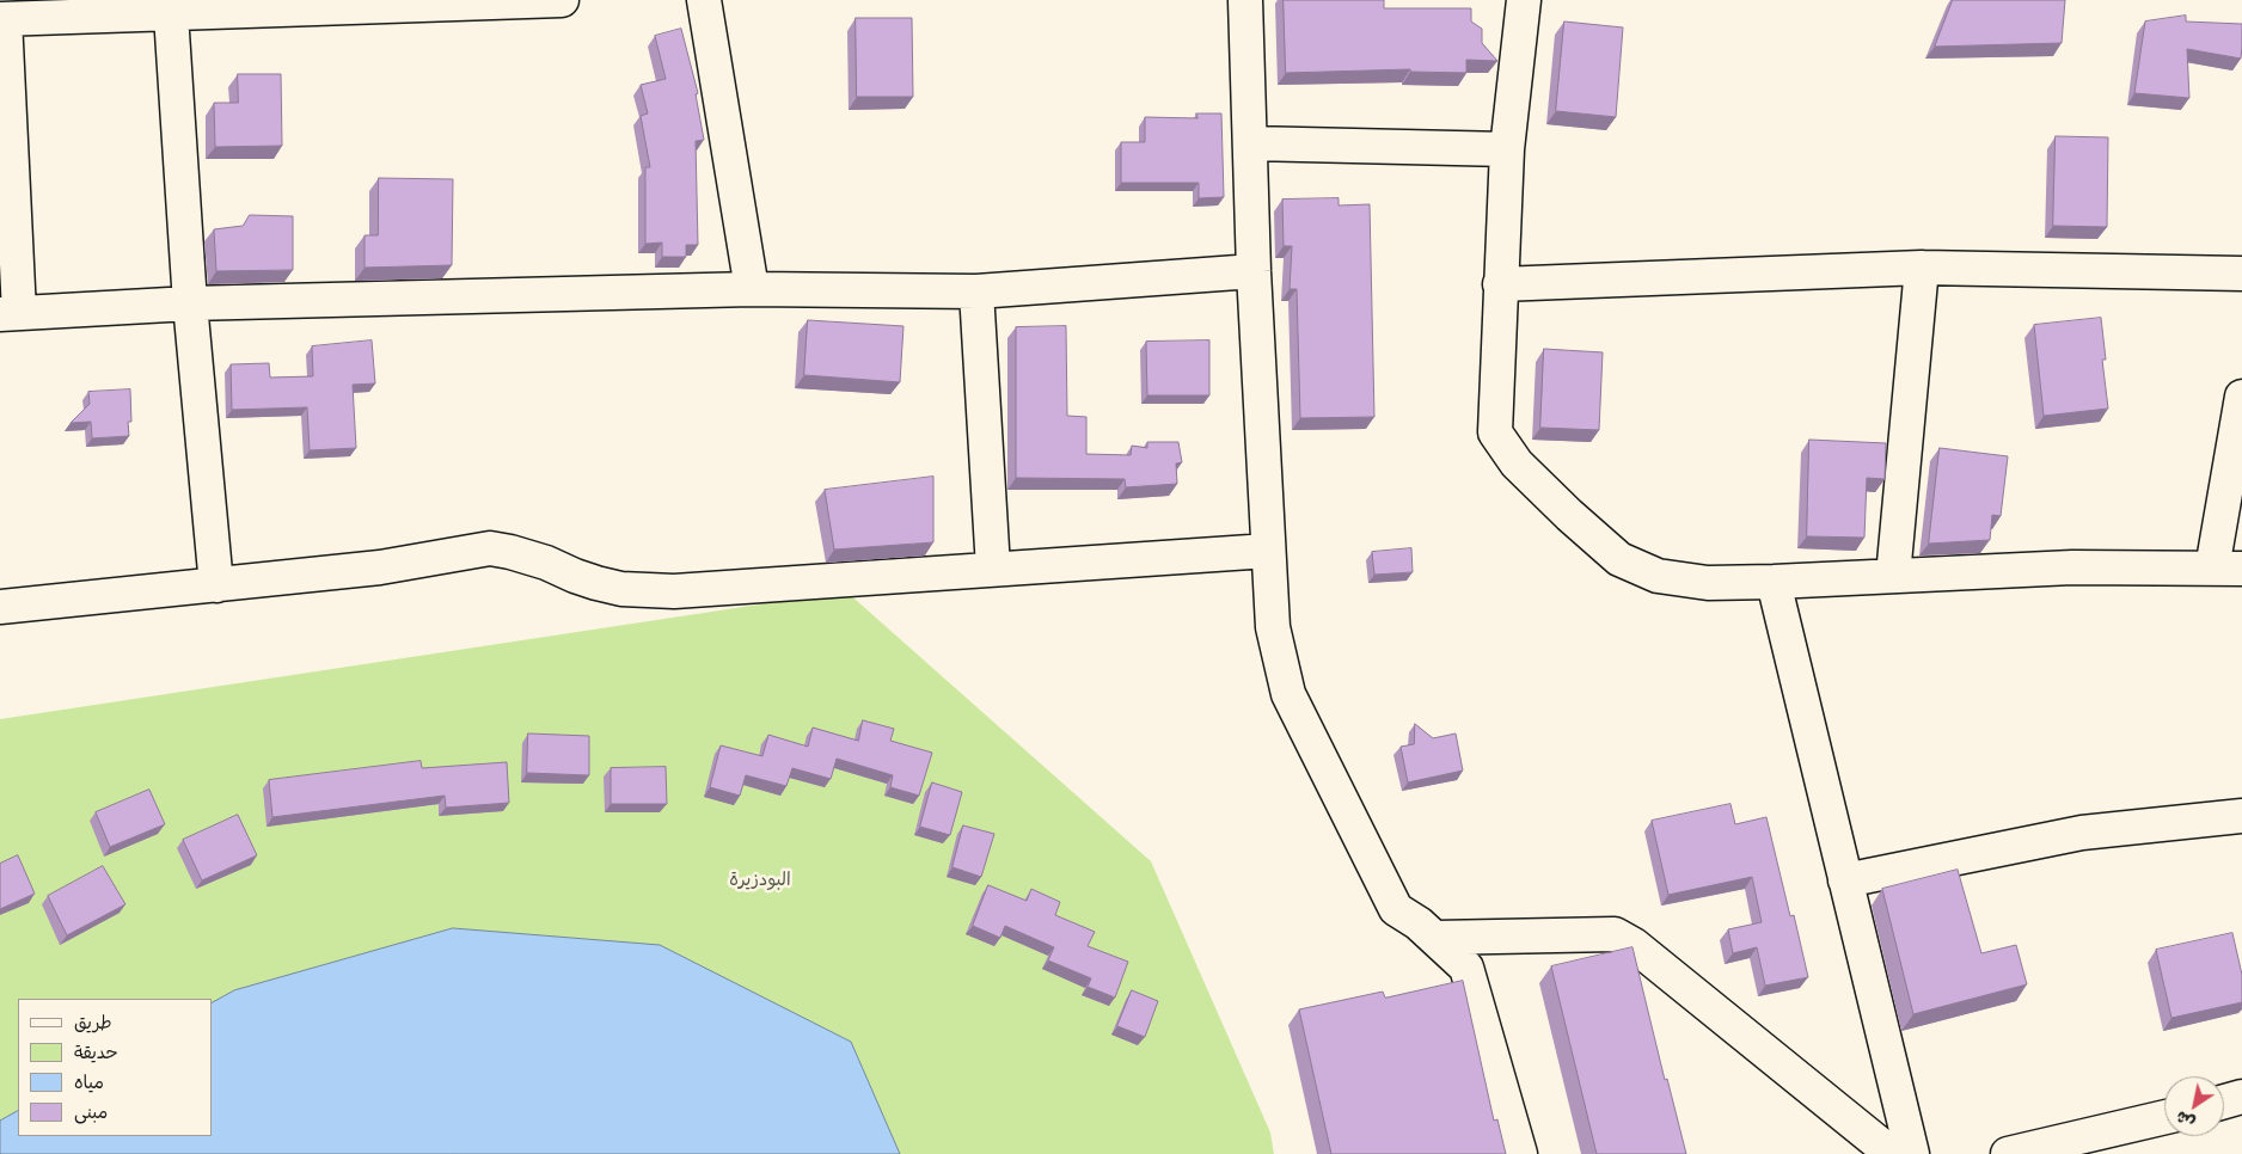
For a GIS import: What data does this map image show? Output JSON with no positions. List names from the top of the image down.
{
  "parks": ["البودزيرة"],
  "legend": [
    "طريق",
    "حديقة",
    "مياه",
    "مبنى"
  ],
  "north": "bottom left"
}
